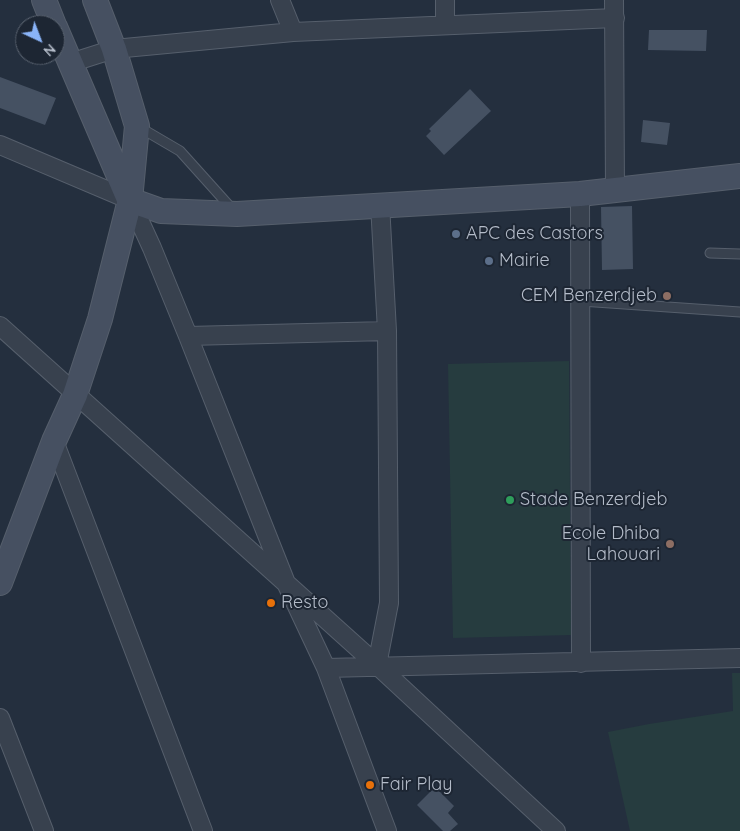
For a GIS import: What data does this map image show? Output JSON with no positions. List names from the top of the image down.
{
  "places": [
    "APC des Castors",
    "Mairie",
    "CEM Benzerdjeb",
    "Stade Benzerdjeb",
    "Ecole Dhiba Lahouari",
    "Resto",
    "Fair Play"
  ],
  "north": "bottom right"
}
